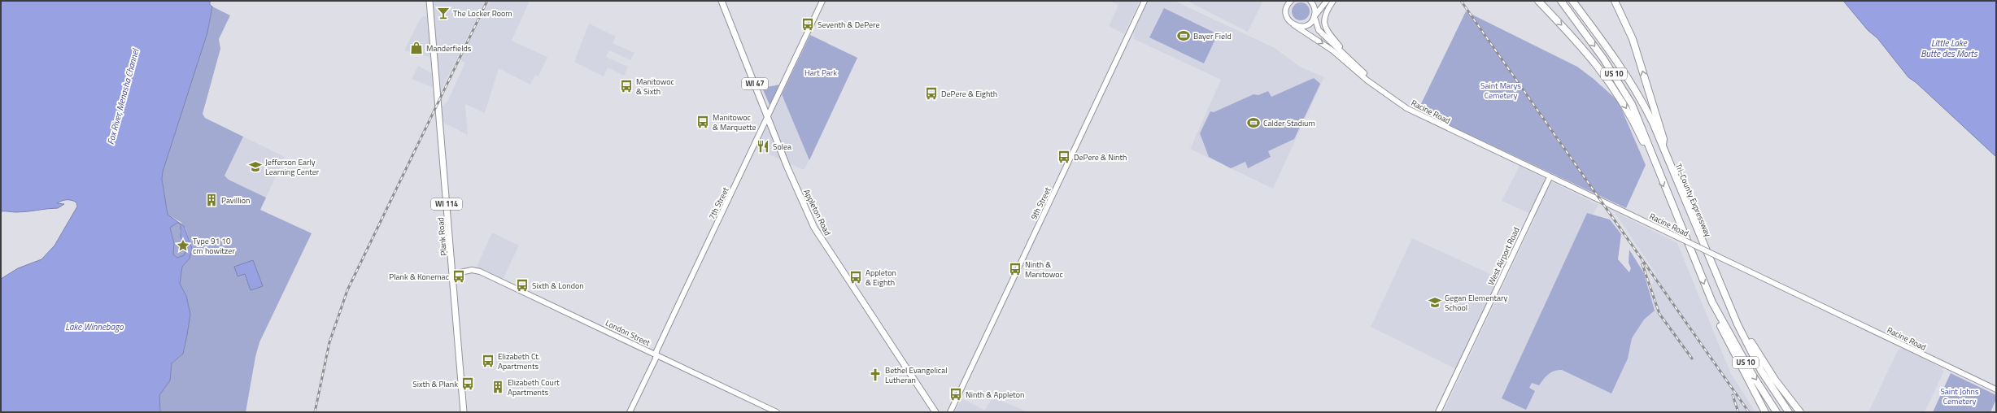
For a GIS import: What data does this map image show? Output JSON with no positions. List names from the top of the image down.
{
  "streets": {
    "highway": ["US 10", "Tri-County Expressway"],
    "main road": [
      "WI 47",
      "Racine Road",
      "7th Street",
      "9th Street",
      "WI 114",
      "Appleton Road",
      "Plank Road",
      "West Airport Road",
      "London Street"
    ]
  },
  "crossings": [
    ["Racine Road", "West Airport Road"],
    ["7th Street", "Appleton Road"],
    ["7th Street", "London Street"],
    ["Plank Road", "London Street"]
  ],
  "water": ["Little Lake Butte des Morts", "Fox River, Menasha Channel", "Lake Winnebago"],
  "parks": ["Hart Park", "Saint Marys Cemetery", "Saint Johns Cemetery"],
  "places": {
    "bar": ["The Locker Room"],
    "bus stop": [
      "Seventh & DePere",
      "Manitowoc & Sixth",
      "DePere & Eighth",
      "Manitowoc & Marquette",
      "DePere & Ninth",
      "Ninth & Manitowoc",
      "Plank & Konemac",
      "Appleton & Eighth",
      "Sixth & London",
      "Elizabeth Ct. Apartments",
      "Sixth & Plank",
      "Ninth & Appleton"
    ],
    "sports": ["Bayer Field", "Calder Stadium"],
    "shop": ["Manderfields"],
    "restaurant": ["Solea"],
    "school or university": ["Jefferson Early Learning Center", "Gegan Elementary School"],
    "building": ["Pavillion", "Elizabeth Court Apartments"],
    "place": ["Type 91 10 cm howitzer"],
    "church": ["Bethel Evangelical Lutheran"]
  }
}
